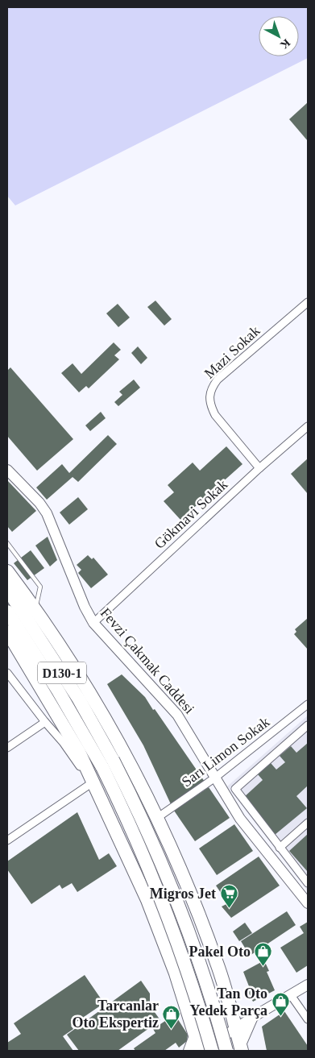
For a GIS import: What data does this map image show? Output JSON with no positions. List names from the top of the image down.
{
  "streets": {
    "highway": ["D130-1"],
    "street": [
      "Mazi Sokak",
      "Gökmavi Sokak",
      "Fevzi Çakmak Caddesi",
      "Sarı Limon Sokak"
    ]
  },
  "crossings": [
    ["Mazi Sokak", "Gökmavi Sokak"],
    ["Gökmavi Sokak", "Fevzi Çakmak Caddesi"],
    ["Fevzi Çakmak Caddesi", "Sarı Limon Sokak"]
  ],
  "places": {
    "supermarket": ["Migros Jet"],
    "shop": ["Pakel Oto", "Tan Oto Yedek Parça", "Tarcanlar Oto Ekspertiz"]
  },
  "north": "bottom right"
}
